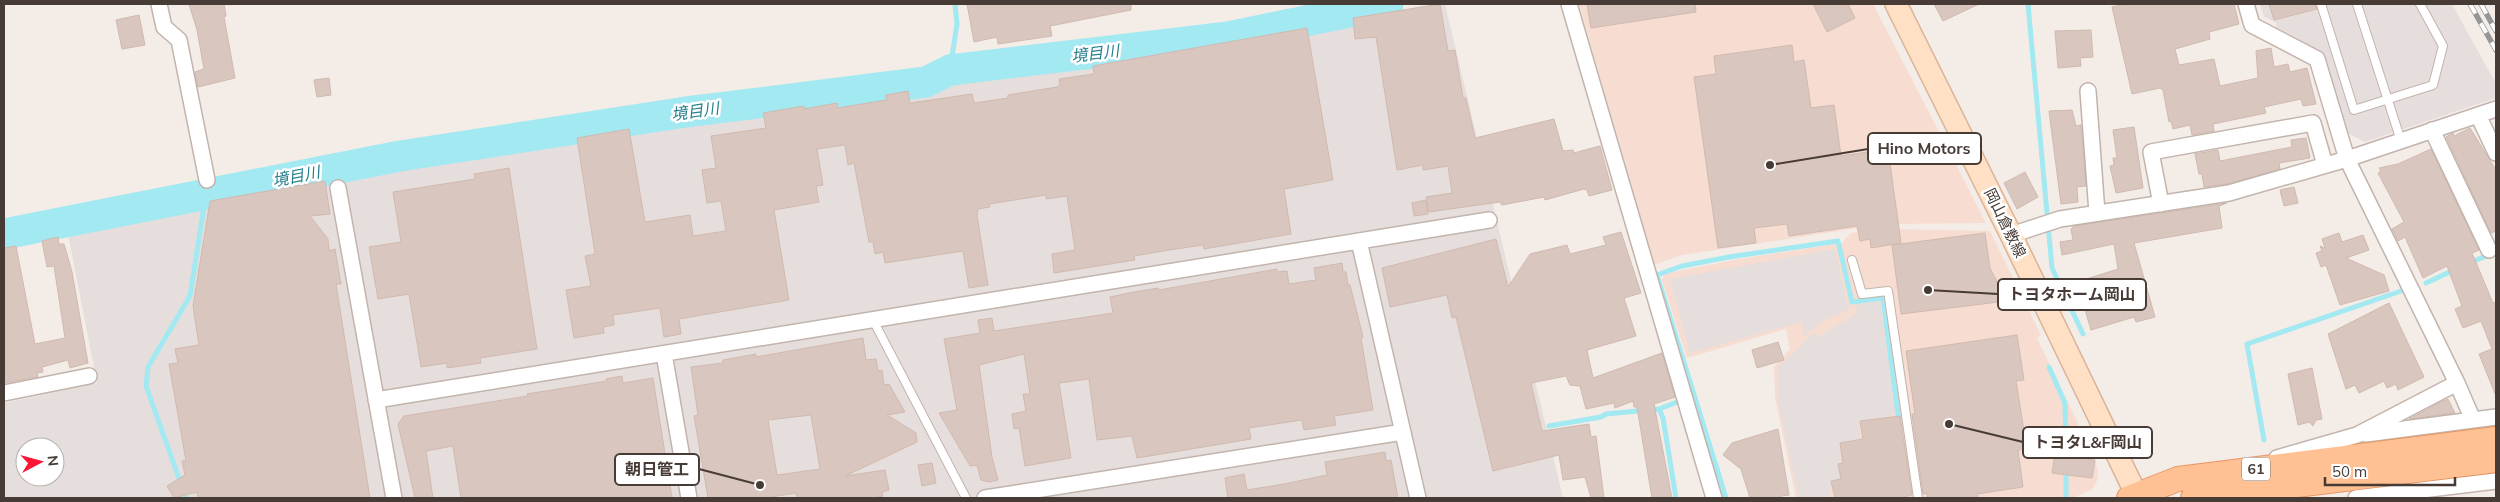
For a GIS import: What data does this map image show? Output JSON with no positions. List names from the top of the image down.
{
  "streets": {
    "main road": ["岡山倉敷線", "61"]
  },
  "crossings": [
    ["岡山倉敷線", "61"]
  ],
  "water": ["境目川"],
  "places": [
    "Hino Motors",
    "トヨタホーム岡山",
    "トヨタL&F岡山",
    "朝日管工"
  ],
  "scale_bar": "50 m",
  "north": "right"
}
